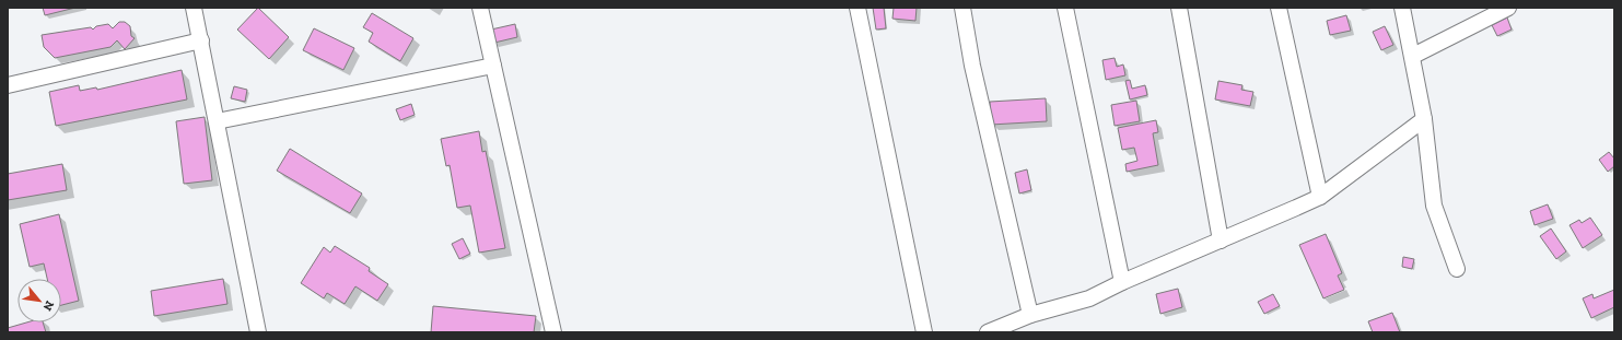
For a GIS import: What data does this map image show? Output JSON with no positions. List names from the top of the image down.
{
  "north": "bottom right"
}
